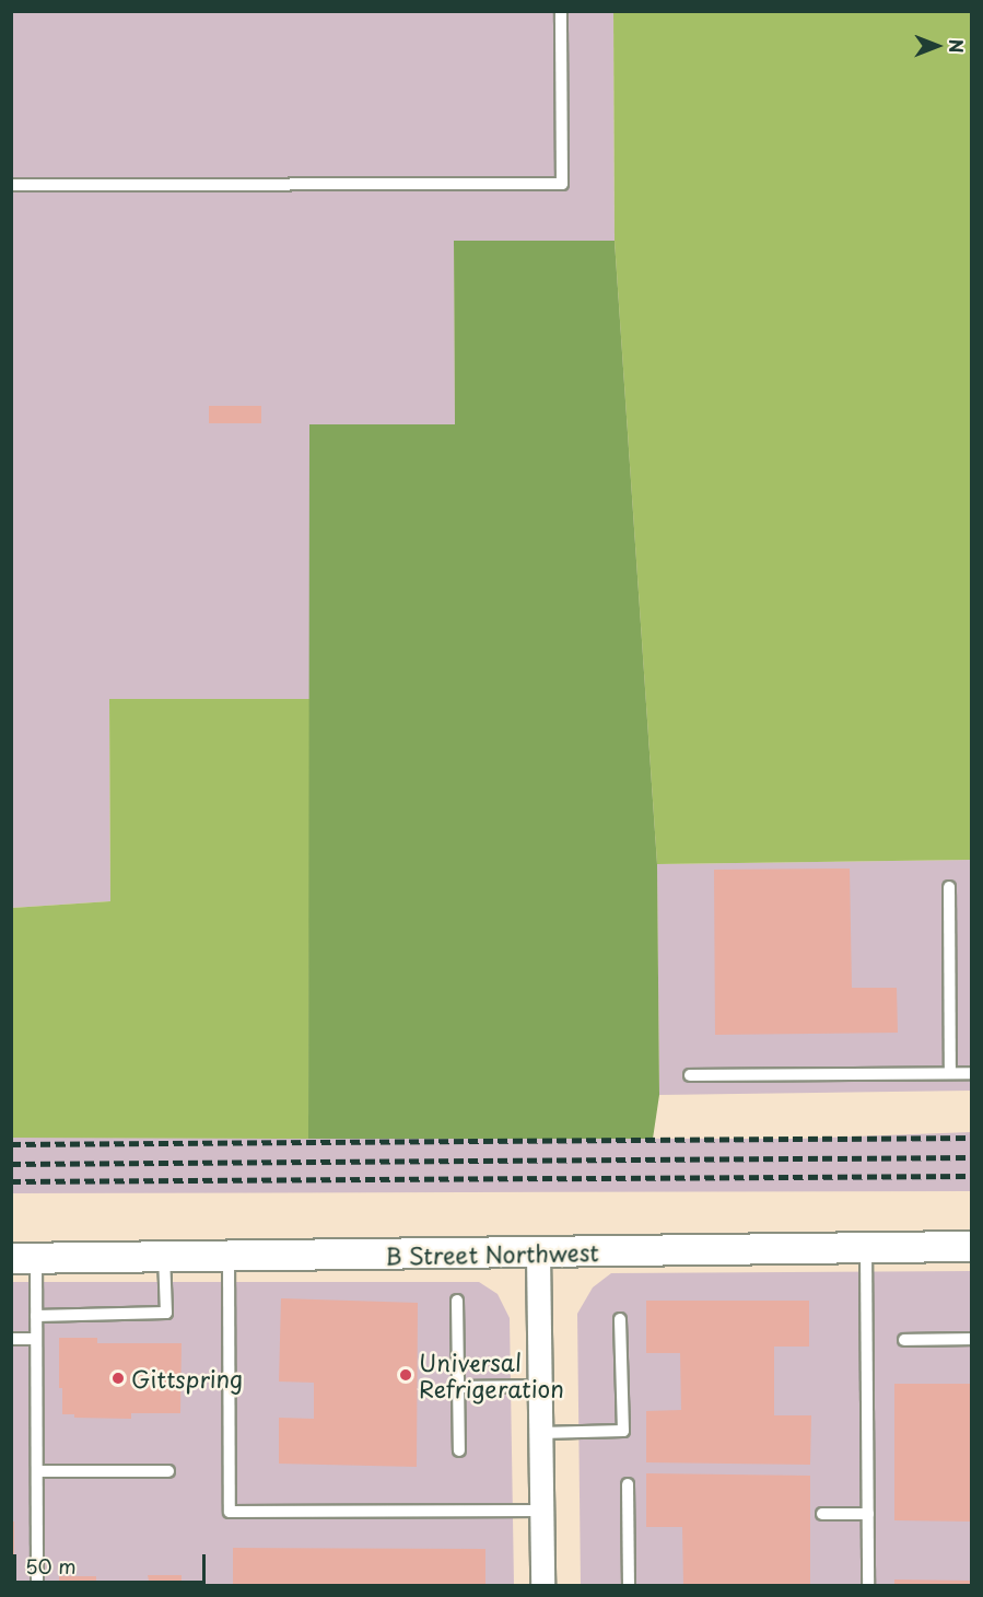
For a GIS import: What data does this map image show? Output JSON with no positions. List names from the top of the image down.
{
  "streets": {
    "street": ["B Street Northwest"]
  },
  "places": ["Universal Refrigeration", "Gittspring"],
  "scale_bar": "50 m",
  "north": "right"
}
